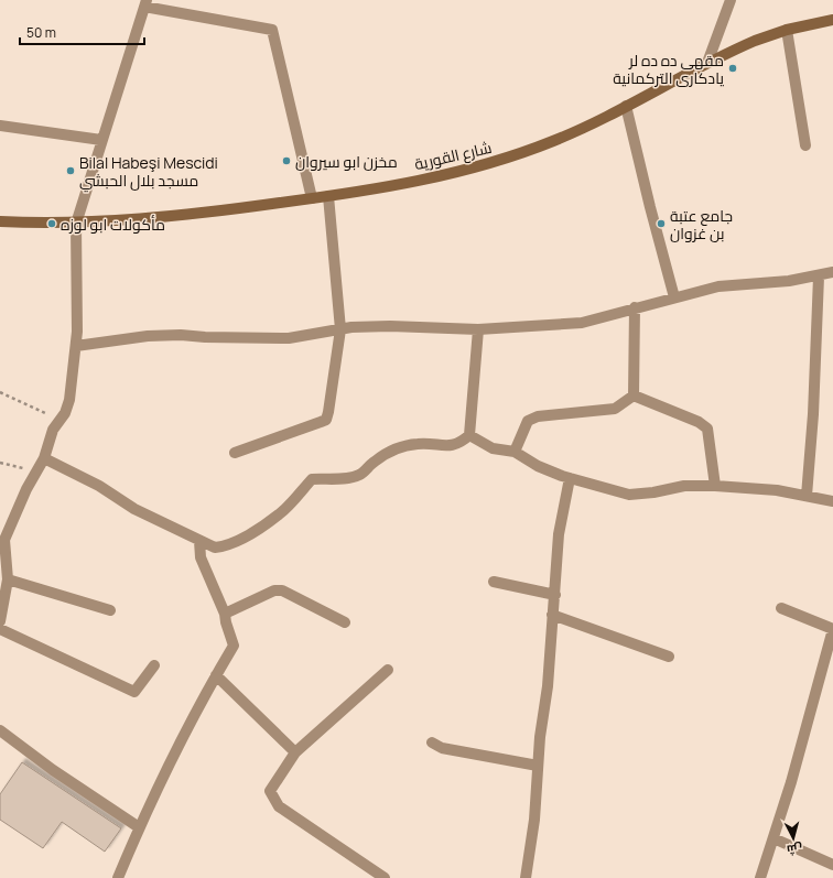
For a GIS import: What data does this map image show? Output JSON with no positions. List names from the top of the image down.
{
  "streets": {
    "street": ["شارع القورية"]
  },
  "places": [
    "مقهى ده ده لر يادكارى التركمانية",
    "مخزن ابو سيروان",
    "Bilal Habeşi Mescidi مسجد بلال الحبشي",
    "مأكولات ابو لوزه",
    "جامع عتبة بن غزوان"
  ],
  "scale_bar": "50 m",
  "north": "bottom"
}
